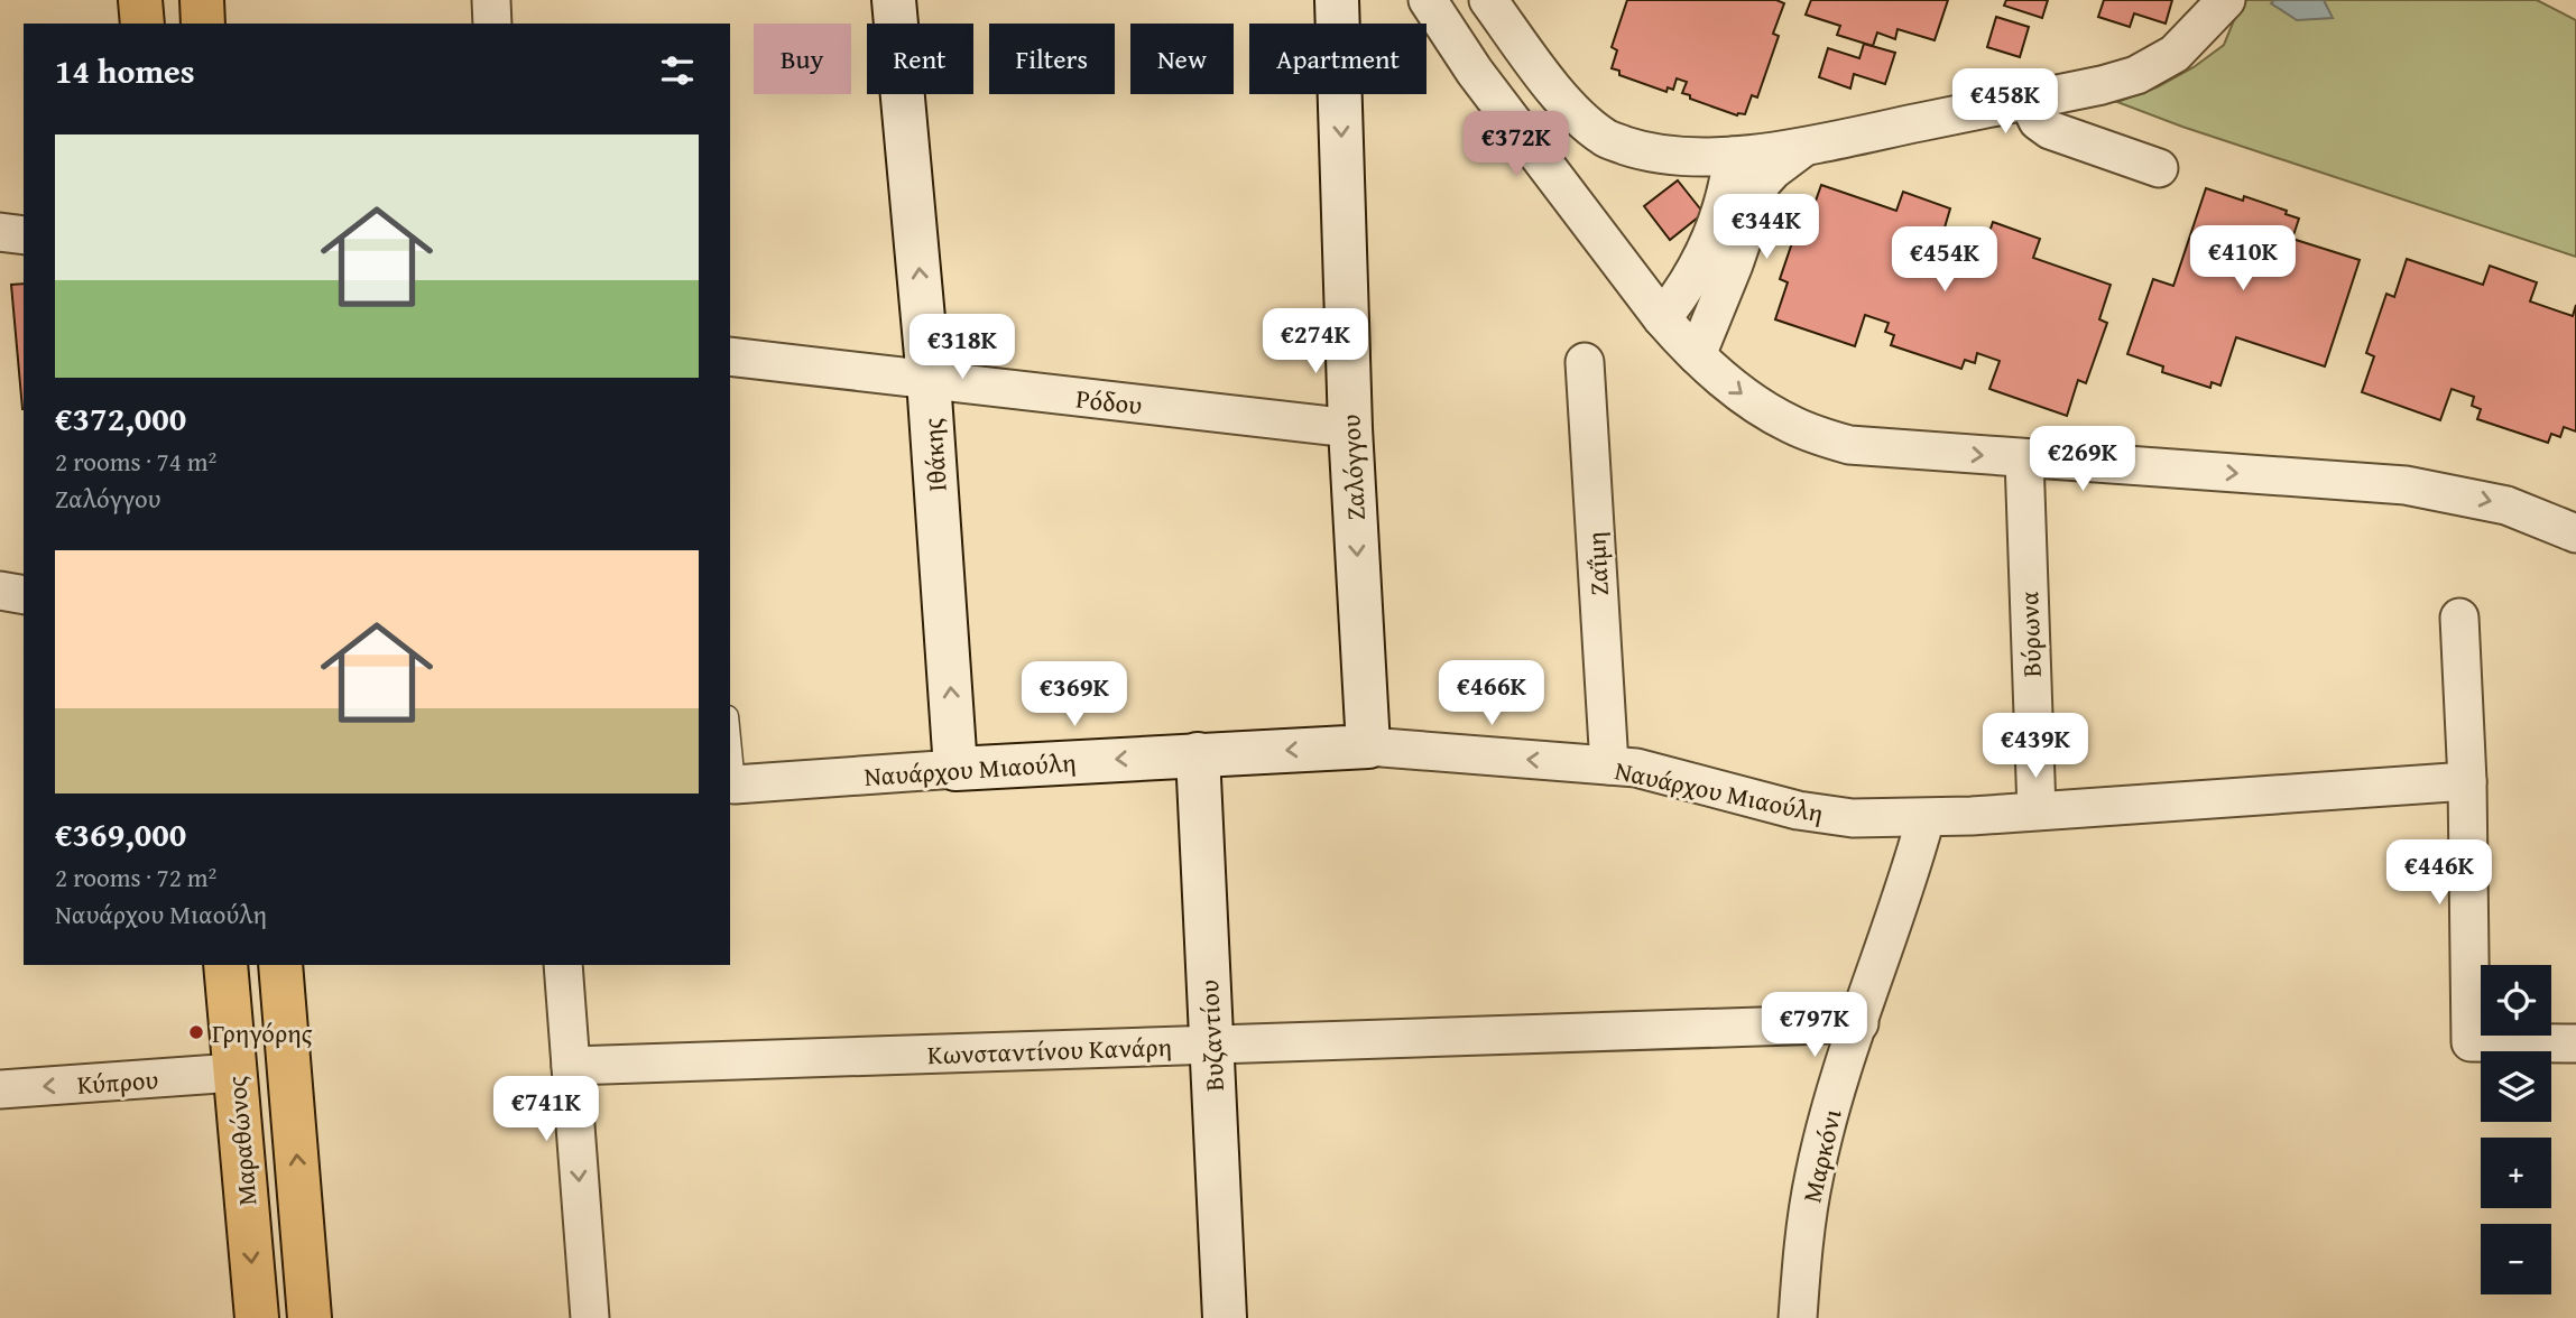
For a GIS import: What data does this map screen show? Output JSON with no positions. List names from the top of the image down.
{
  "streets": {
    "main road": ["Μαραθώνος"],
    "street": [
      "Ρόδου",
      "Ιθάκης",
      "Ζαλόγγου",
      "Ζαΐμη",
      "Βύρωνα",
      "Ναυάρχου Μιαούλη",
      "Βυζαντίου",
      "Κωνσταντίνου Κανάρη",
      "Κύπρου",
      "Μαρκόνι"
    ]
  },
  "crossings": [
    ["Ρόδου", "Ιθάκης"],
    ["Ρόδου", "Ζαλόγγου"],
    ["Ιθάκης", "Ναυάρχου Μιαούλη"],
    ["Ζαλόγγου", "Ναυάρχου Μιαούλη"],
    ["Ζαΐμη", "Ναυάρχου Μιαούλη"],
    ["Βύρωνα", "Ναυάρχου Μιαούλη"],
    ["Ναυάρχου Μιαούλη", "Βυζαντίου"],
    ["Ναυάρχου Μιαούλη", "Μαρκόνι"],
    ["Βυζαντίου", "Κωνσταντίνου Κανάρη"],
    ["Κωνσταντίνου Κανάρη", "Μαρκόνι"],
    ["Κύπρου", "Μαραθώνος"]
  ],
  "one_way": [
    "Ιθάκης",
    "Ζαλόγγου",
    "Ναυάρχου Μιαούλη",
    "Κύπρου"
  ],
  "places": ["Γρηγόρης"],
  "page": {
    "chip": [
      "Buy",
      "Rent",
      "Filters",
      "New",
      "Apartment"
    ],
    "heading": "14 homes",
    "price": [
      "€458K",
      "€372K",
      "€344K",
      "€410K",
      "€454K",
      "€274K",
      "€318K",
      "€269K",
      "€466K",
      "€369K",
      "€439K",
      "€446K",
      "€797K",
      "€741K"
    ],
    "list": [
      {
        "name": "€372,000",
        "note": "2 rooms · 74 m² · Ζαλόγγου"
      },
      {
        "name": "€369,000",
        "note": "2 rooms · 72 m² · Ναυάρχου Μιαούλη"
      }
    ],
    "map_buttons": ["+", "−"]
  }
}
